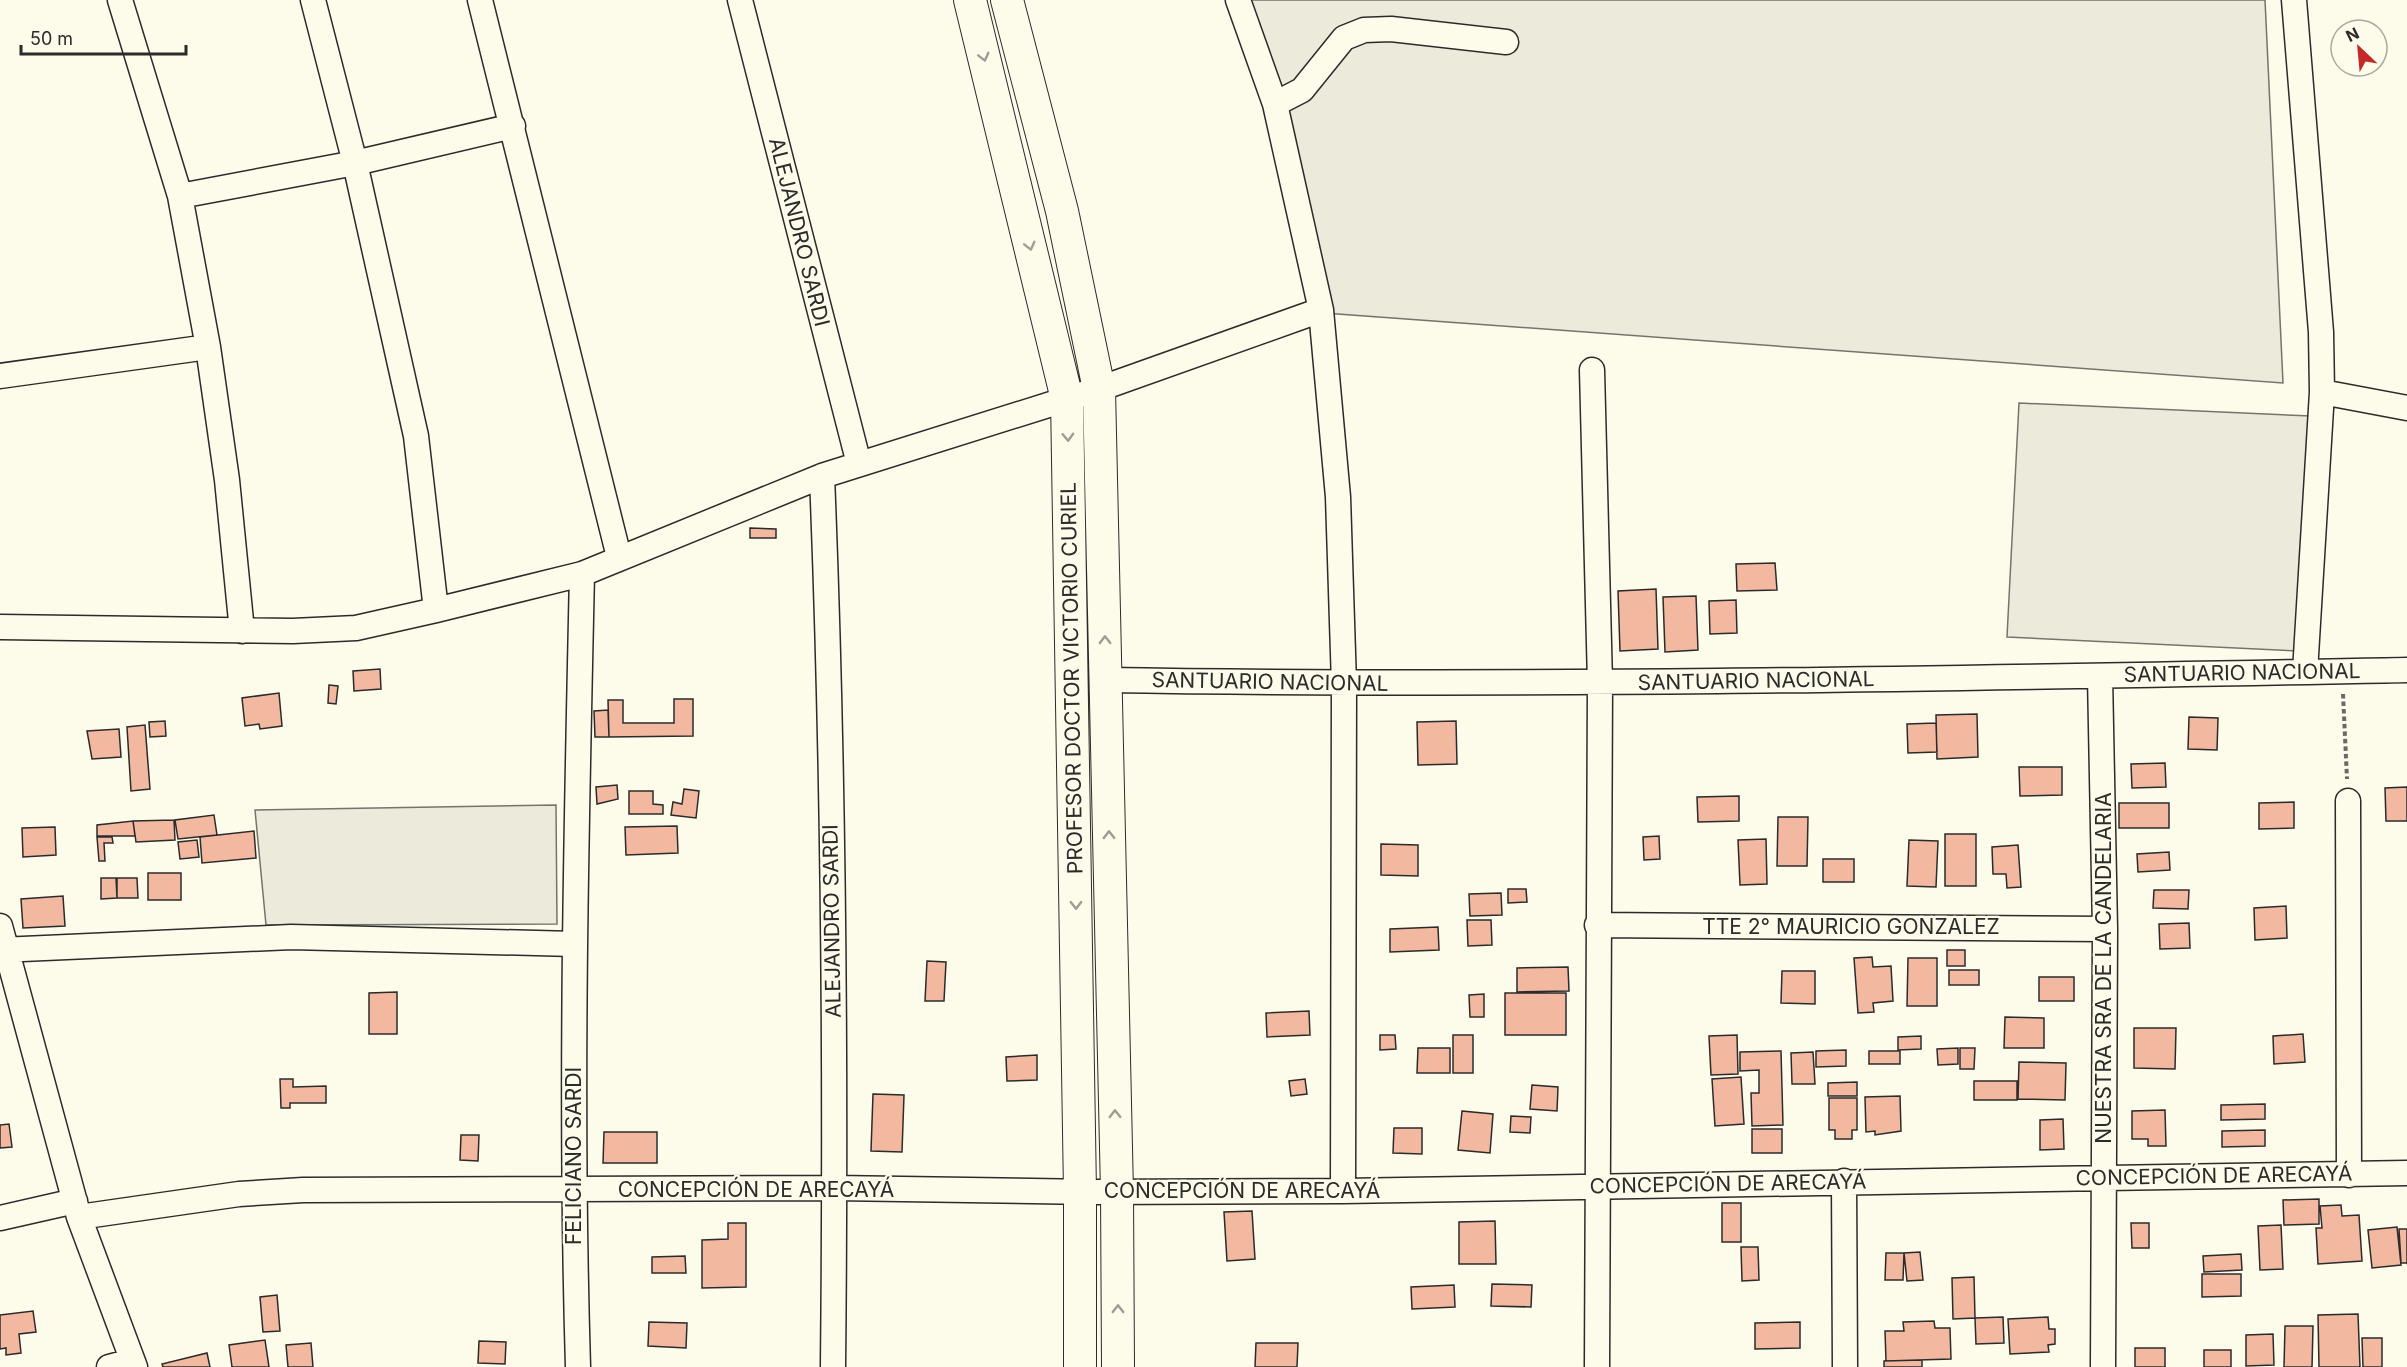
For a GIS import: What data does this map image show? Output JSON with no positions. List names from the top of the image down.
{
  "streets": {
    "main road": ["PROFESOR DOCTOR VICTORIO CURIEL"],
    "street": [
      "ALEJANDRO SARDI",
      "SANTUARIO NACIONAL",
      "TTE 2° MAURICIO GONZALEZ",
      "NUESTRA SRA DE LA CANDELARIA",
      "FELICIANO SARDI",
      "CONCEPCIÓN DE ARECAYÁ"
    ]
  },
  "crossings": [
    ["ALEJANDRO SARDI", "CONCEPCIÓN DE ARECAYÁ"],
    ["SANTUARIO NACIONAL", "PROFESOR DOCTOR VICTORIO CURIEL"],
    ["SANTUARIO NACIONAL", "NUESTRA SRA DE LA CANDELARIA"],
    ["PROFESOR DOCTOR VICTORIO CURIEL", "CONCEPCIÓN DE ARECAYÁ"],
    ["TTE 2° MAURICIO GONZALEZ", "NUESTRA SRA DE LA CANDELARIA"],
    ["NUESTRA SRA DE LA CANDELARIA", "CONCEPCIÓN DE ARECAYÁ"],
    ["FELICIANO SARDI", "CONCEPCIÓN DE ARECAYÁ"]
  ],
  "scale_bar": "50 m",
  "north": "top left"
}
